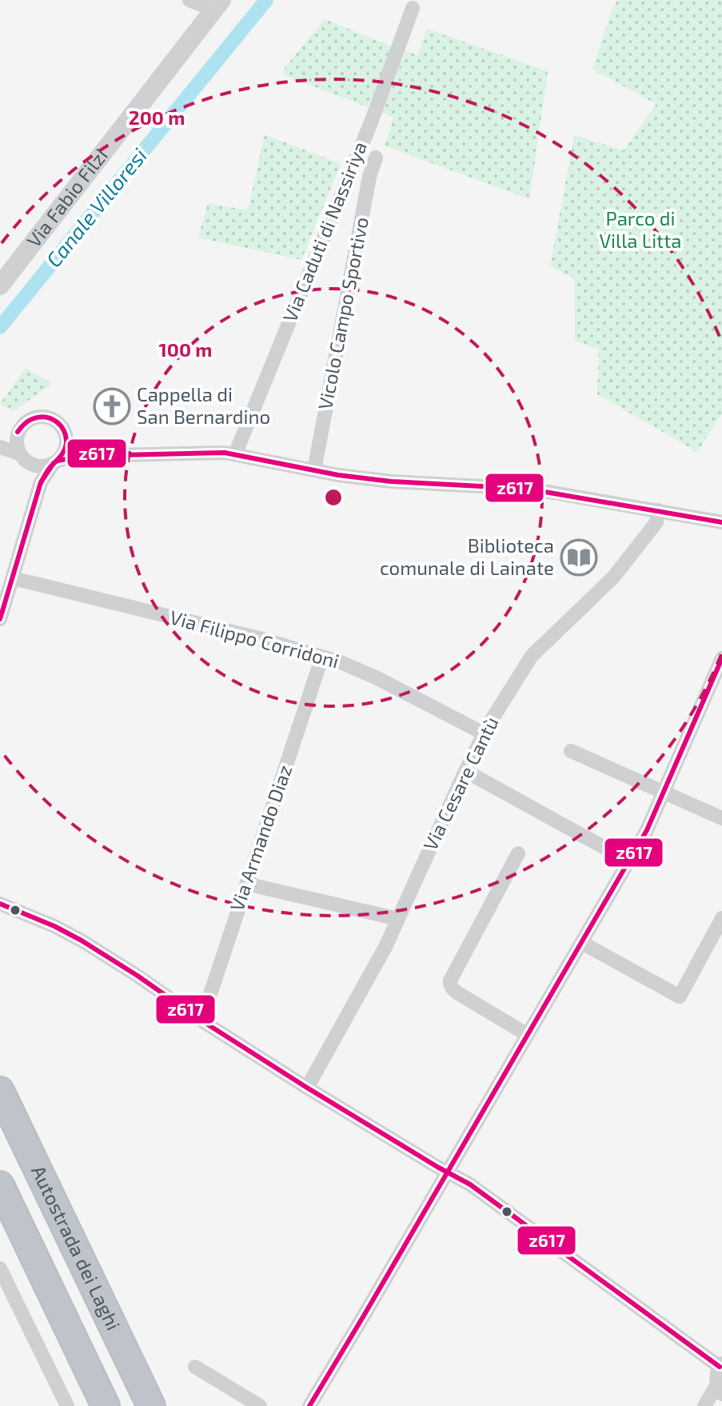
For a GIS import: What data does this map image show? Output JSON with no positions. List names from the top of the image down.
{
  "streets": {
    "highway": ["Autostrada dei Laghi"],
    "street": [
      "Via Fabio Filzi",
      "Via Caduti di Nassiriya",
      "Vicolo Campo Sportivo",
      "Via Filippo Corridoni",
      "Via Cesare Cantù",
      "Via Armando Diaz"
    ]
  },
  "crossings": [
    ["Via Filippo Corridoni", "Via Cesare Cantù"],
    ["Via Filippo Corridoni", "Via Armando Diaz"]
  ],
  "water": ["Canale Villoresi"],
  "parks": ["Parco di Villa Litta"],
  "places": {
    "church": ["Cappella di San Bernardino"],
    "library": ["Biblioteca comunale di Lainate"]
  },
  "lines": ["transit line z617"],
  "rings": ["200 m", "100 m"]
}
